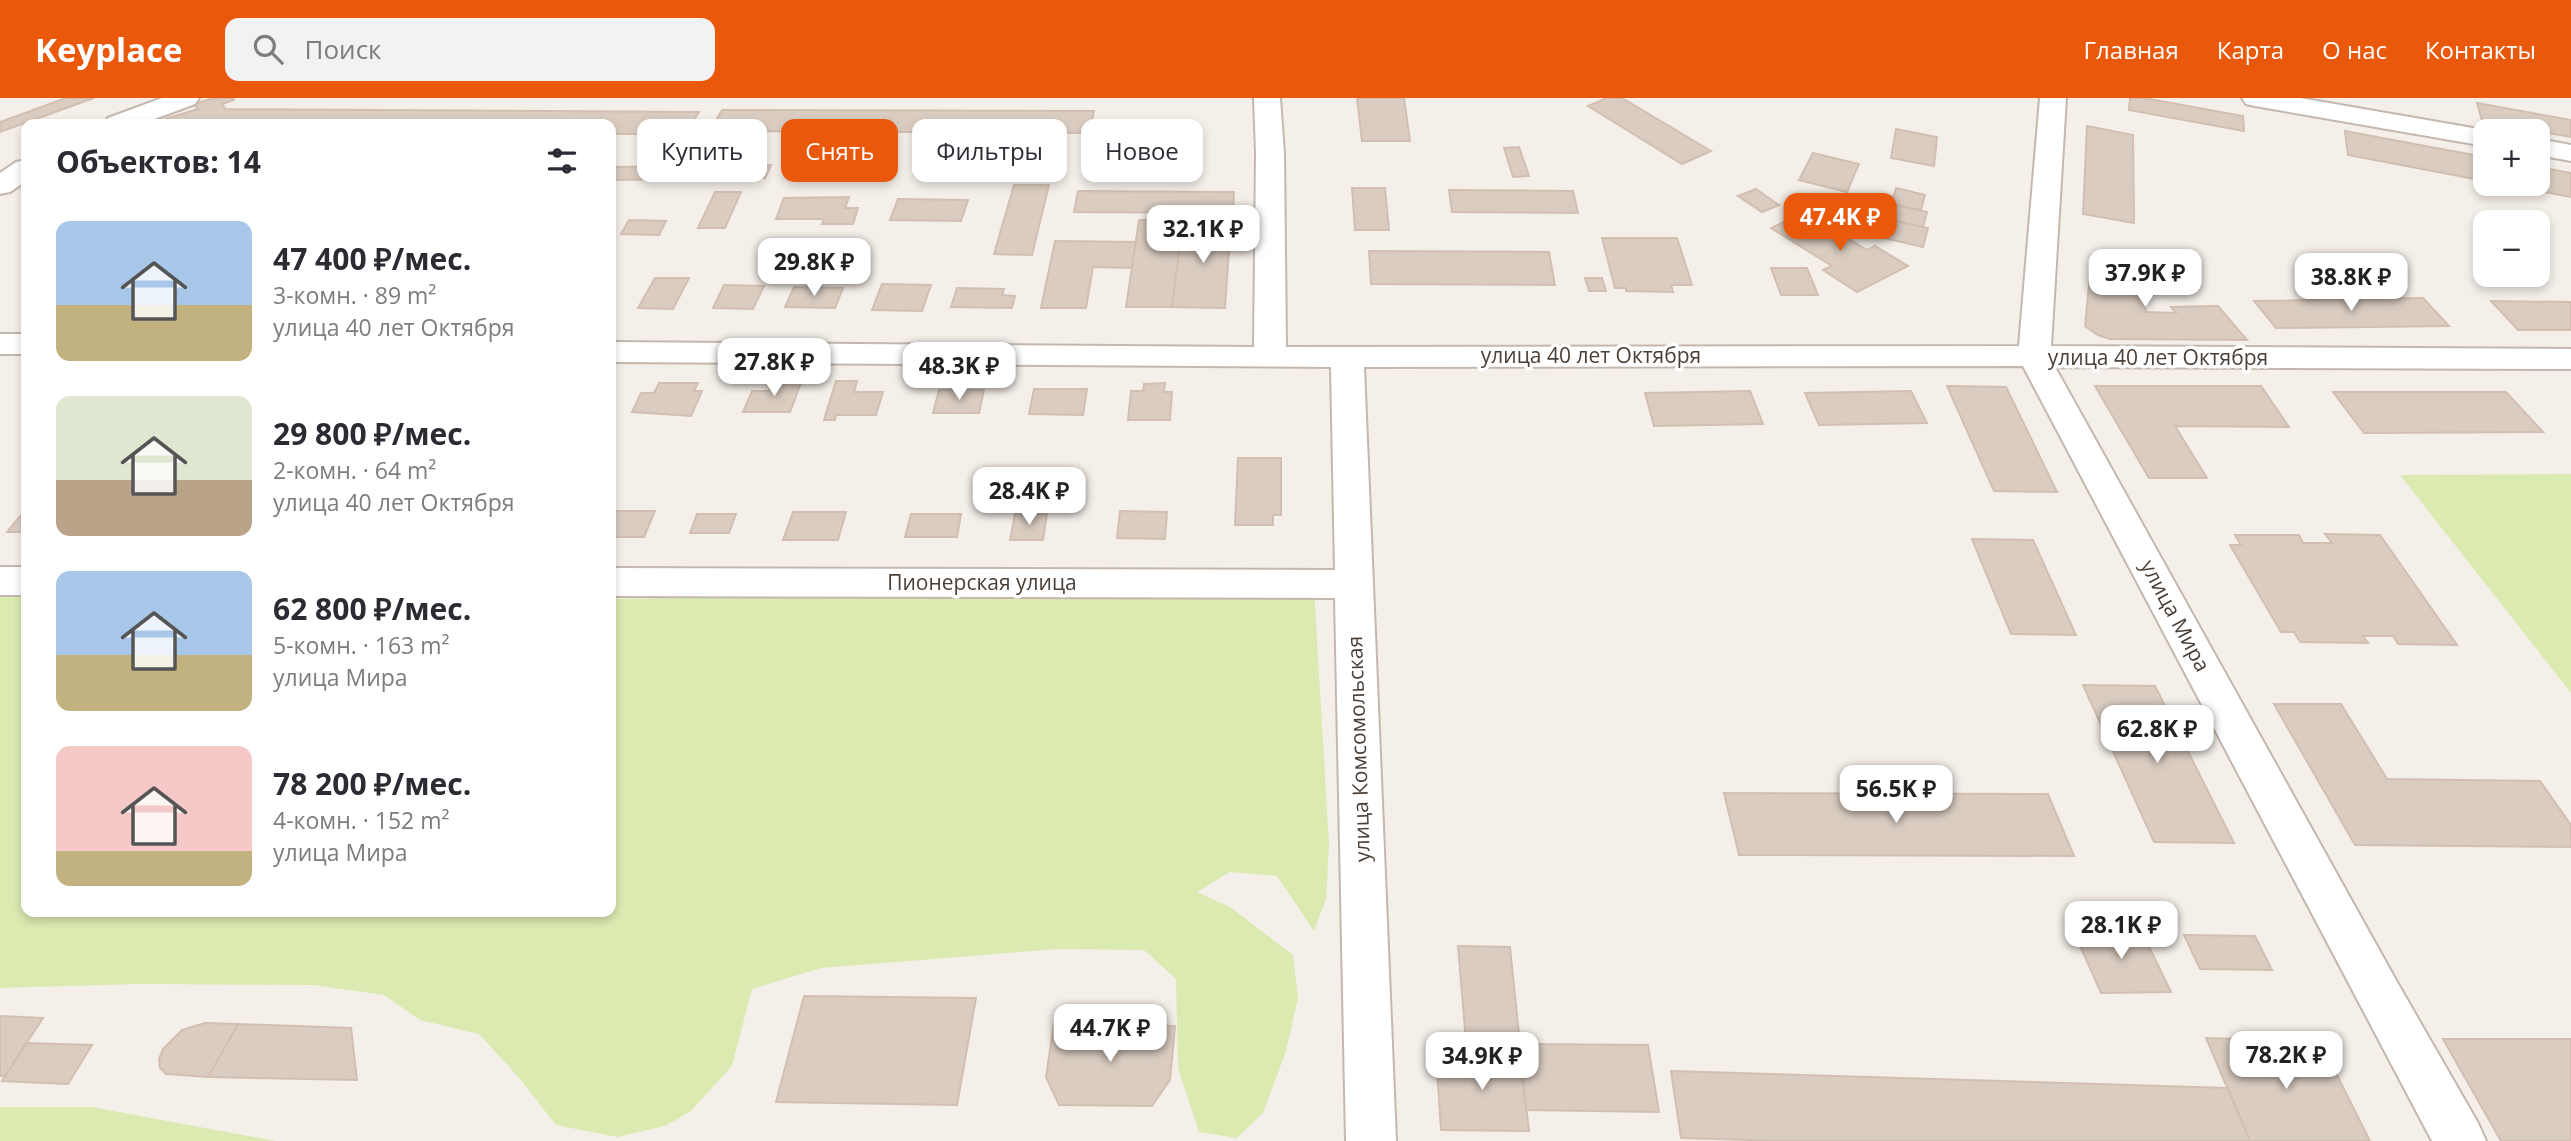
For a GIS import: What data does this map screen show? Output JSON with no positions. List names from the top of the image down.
{
  "streets": {
    "street": [
      "улица 40 лет Октября",
      "Пионерская улица",
      "улица Мира",
      "улица Комсомольская"
    ]
  },
  "crossings": [
    ["улица 40 лет Октября", "улица Мира"],
    ["улица 40 лет Октября", "улица Комсомольская"],
    ["Пионерская улица", "улица Комсомольская"]
  ],
  "page": {
    "header": "Keyplace",
    "search": "Поиск",
    "nav": [
      "Главная",
      "Карта",
      "О нас",
      "Контакты"
    ],
    "map_buttons": ["+", "−"],
    "chip": [
      "Купить",
      "Снять",
      "Фильтры",
      "Новое"
    ],
    "heading": "Объектов: 14",
    "price": [
      "47.4K ₽",
      "32.1K ₽",
      "29.8K ₽",
      "37.9K ₽",
      "38.8K ₽",
      "27.8K ₽",
      "48.3K ₽",
      "28.4K ₽",
      "62.8K ₽",
      "56.5K ₽",
      "28.1K ₽",
      "44.7K ₽",
      "78.2K ₽",
      "34.9K ₽"
    ],
    "list": [
      {
        "name": "47 400 ₽/мес.",
        "note": "3-комн. · 89 m² · улица 40 лет Октября"
      },
      {
        "name": "29 800 ₽/мес.",
        "note": "2-комн. · 64 m² · улица 40 лет Октября"
      },
      {
        "name": "62 800 ₽/мес.",
        "note": "5-комн. · 163 m² · улица Мира"
      },
      {
        "name": "78 200 ₽/мес.",
        "note": "4-комн. · 152 m² · улица Мира"
      }
    ]
  }
}
